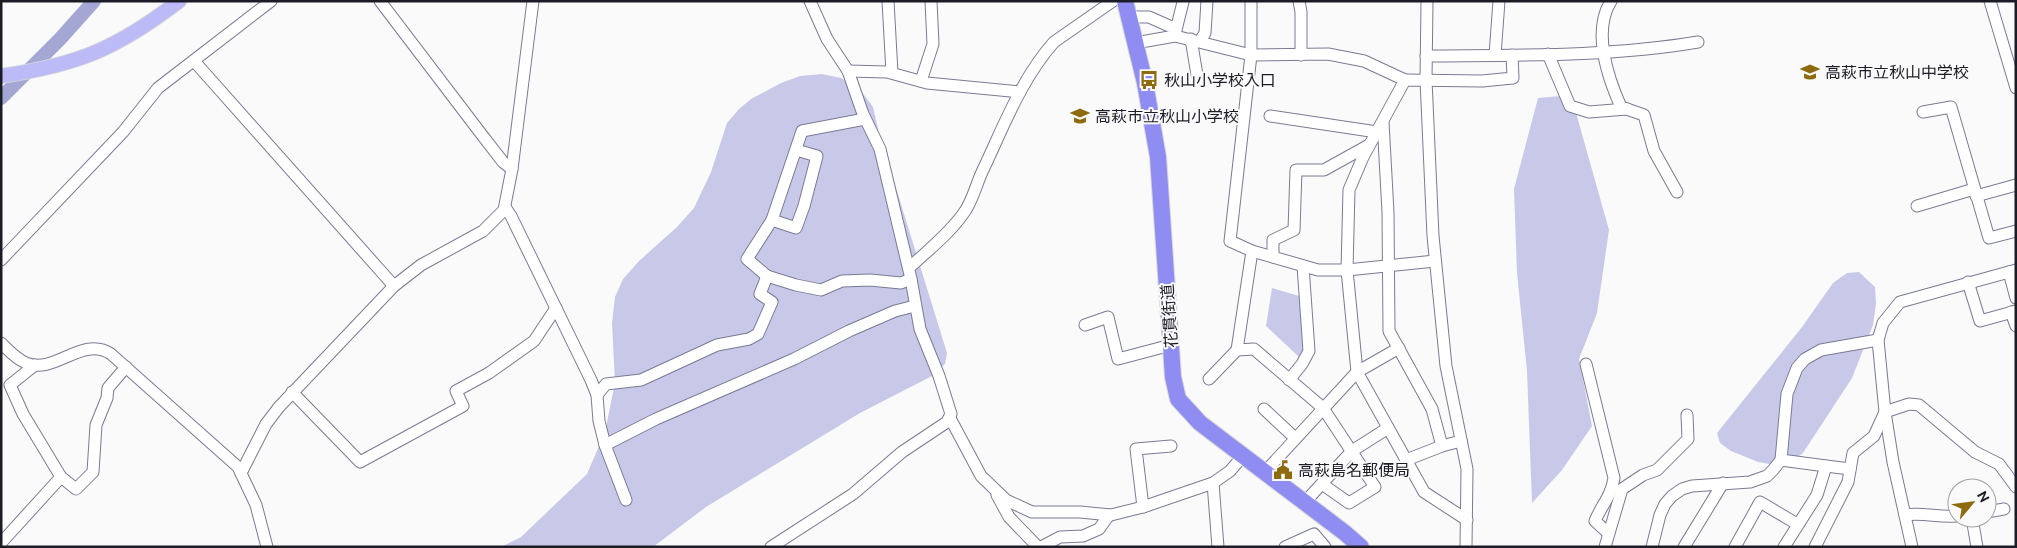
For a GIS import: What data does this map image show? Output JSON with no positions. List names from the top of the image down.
{
  "streets": {
    "highway": ["花貫街道"]
  },
  "places": {
    "school or university": ["高萩市立秋山中学校", "高萩市立秋山小学校"],
    "bus stop": ["秋山小学校入口"],
    "public building": ["高萩島名郵便局"]
  },
  "north": "top right"
}
